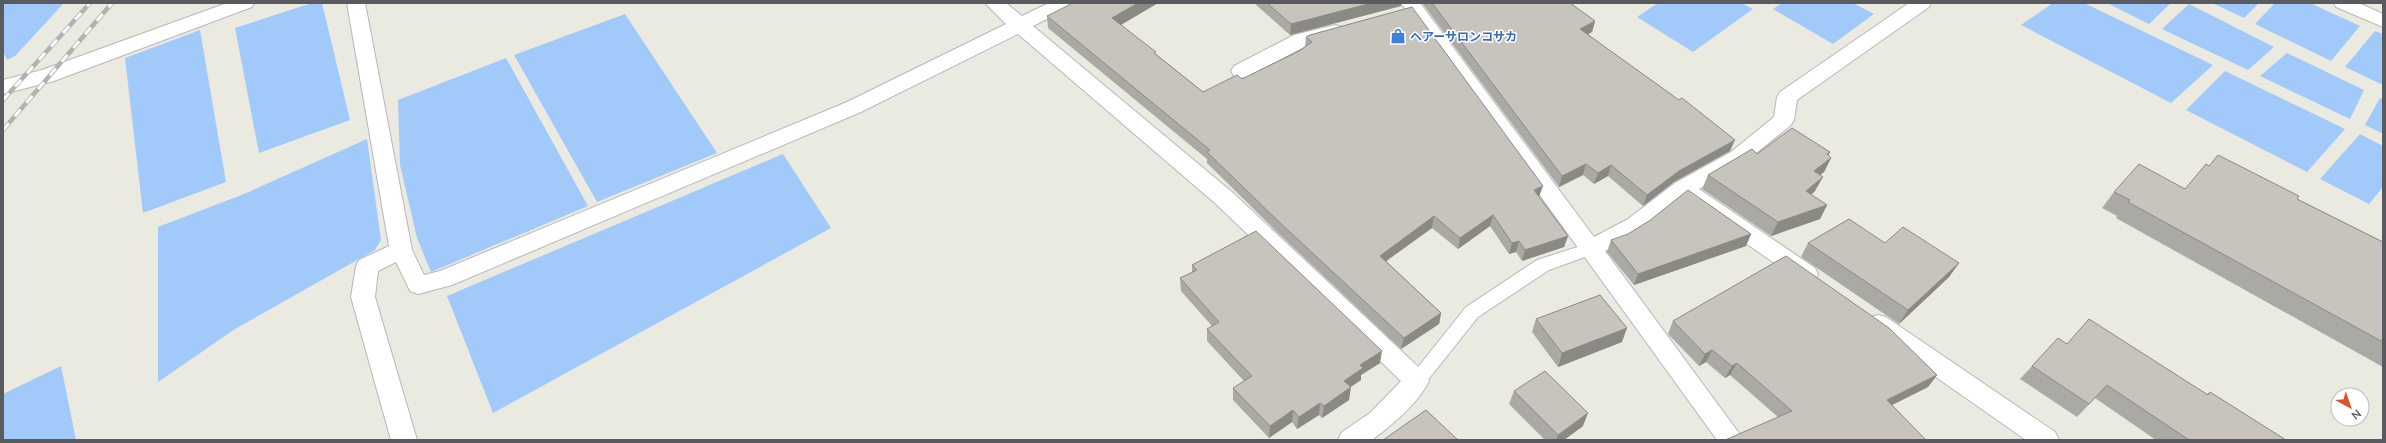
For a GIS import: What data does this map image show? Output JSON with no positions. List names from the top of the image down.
{
  "places": {
    "shop": ["ヘアーサロンコサカ"]
  },
  "north": "bottom right"
}
